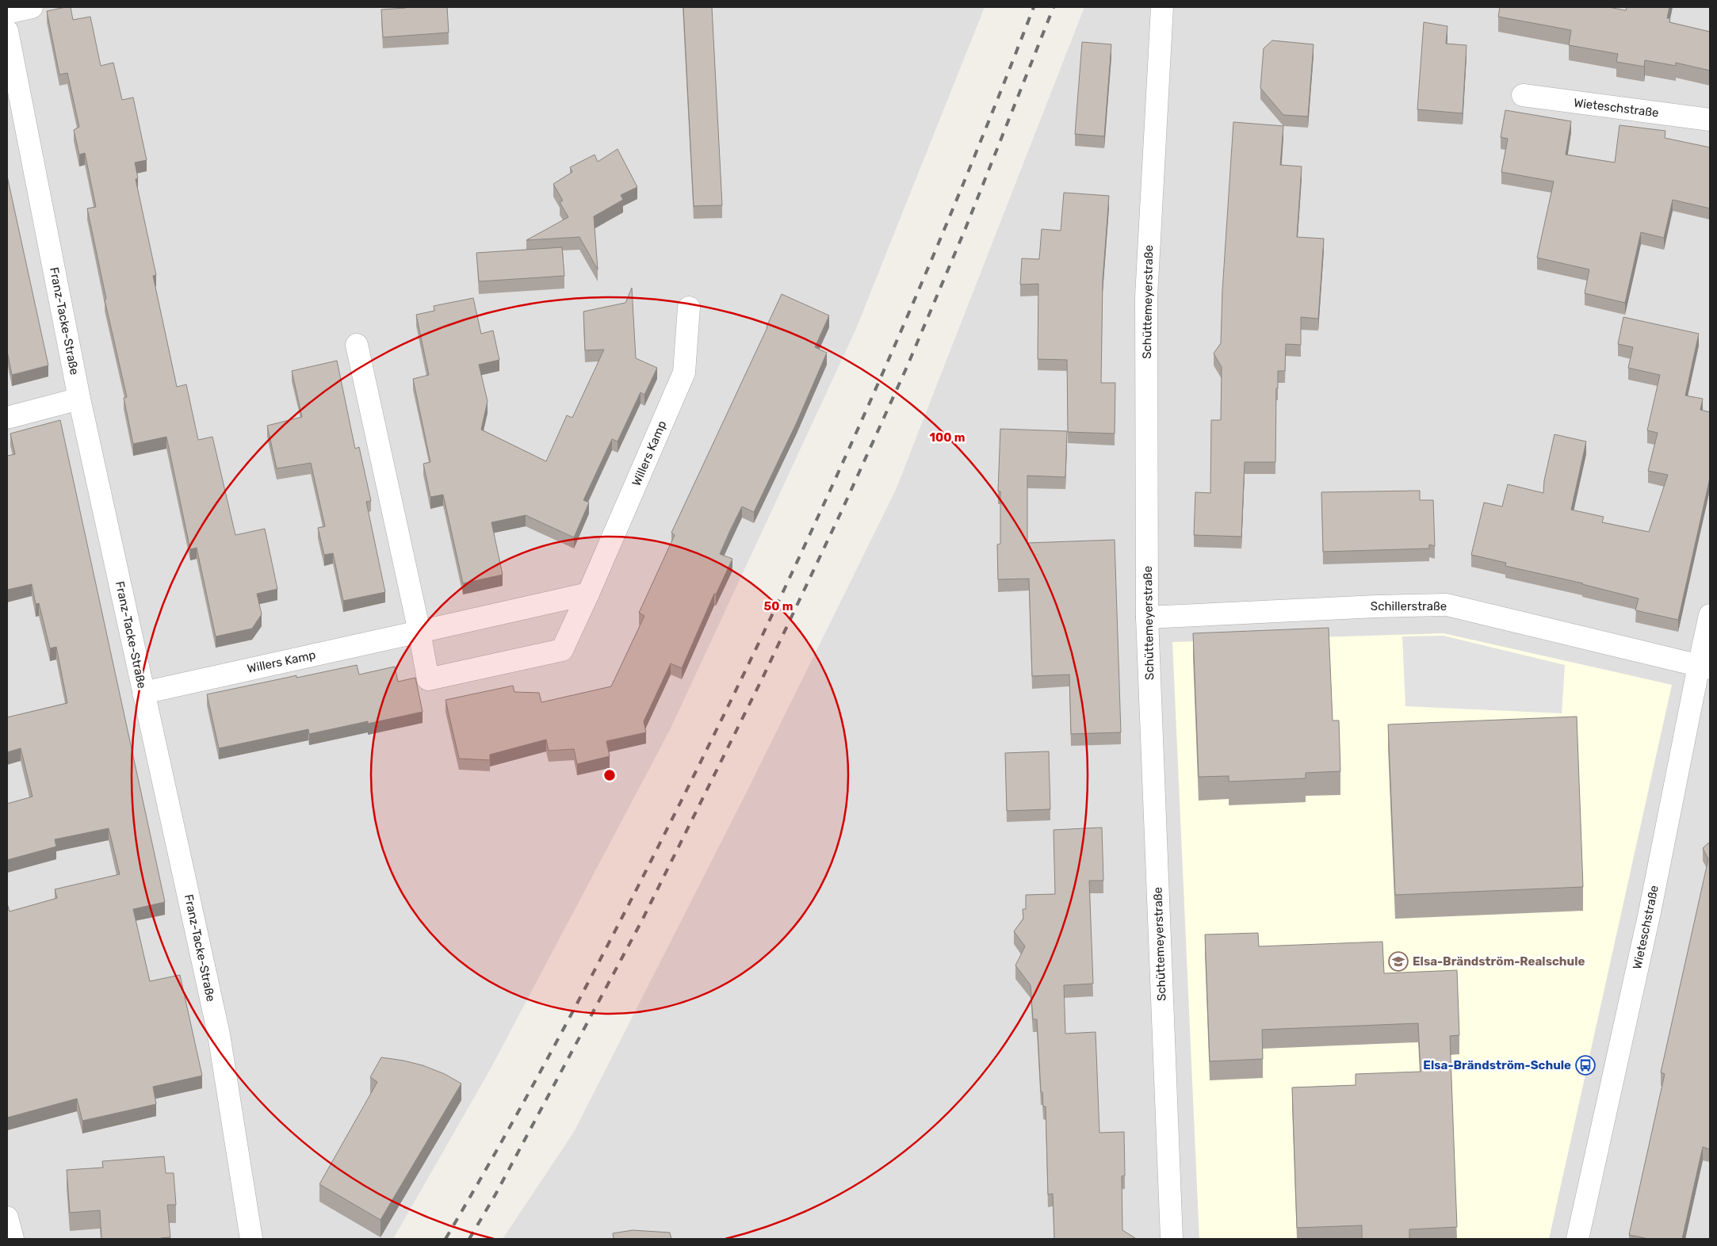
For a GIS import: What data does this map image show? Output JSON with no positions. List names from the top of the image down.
{
  "streets": {
    "street": [
      "Wieteschstraße",
      "Schüttemeyerstraße",
      "Franz-Tacke-Straße",
      "Willers Kamp",
      "Schillerstraße"
    ]
  },
  "crossings": [
    ["Wieteschstraße", "Schillerstraße"],
    ["Schüttemeyerstraße", "Schillerstraße"],
    ["Franz-Tacke-Straße", "Willers Kamp"]
  ],
  "places": {
    "school or university": ["Elsa-Brändström-Realschule"],
    "bus stop": ["Elsa-Brändström-Schule"]
  },
  "rings": ["100 m", "50 m"]
}
